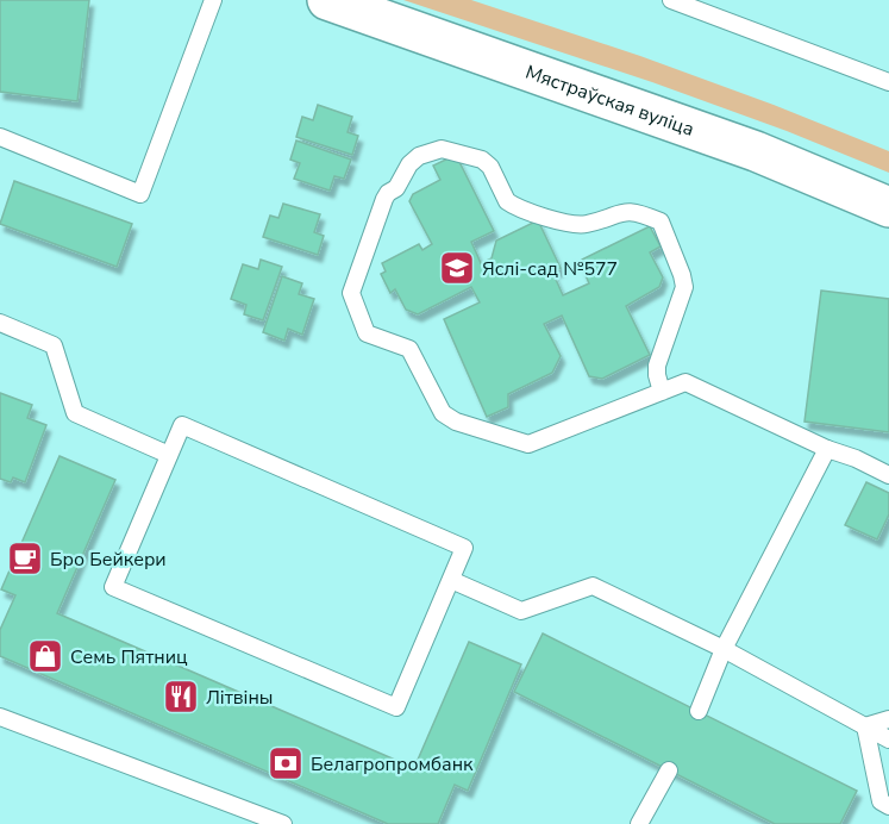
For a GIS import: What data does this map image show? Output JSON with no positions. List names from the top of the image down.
{
  "streets": {
    "street": ["Мястраўская вуліца"]
  },
  "places": {
    "school or university": ["Яслі-сад №577"],
    "cafe": ["Бро Бейкери"],
    "shop": ["Семь Пятниц"],
    "restaurant": ["Літвіны"],
    "bank": ["Белагропромбанк"]
  }
}
